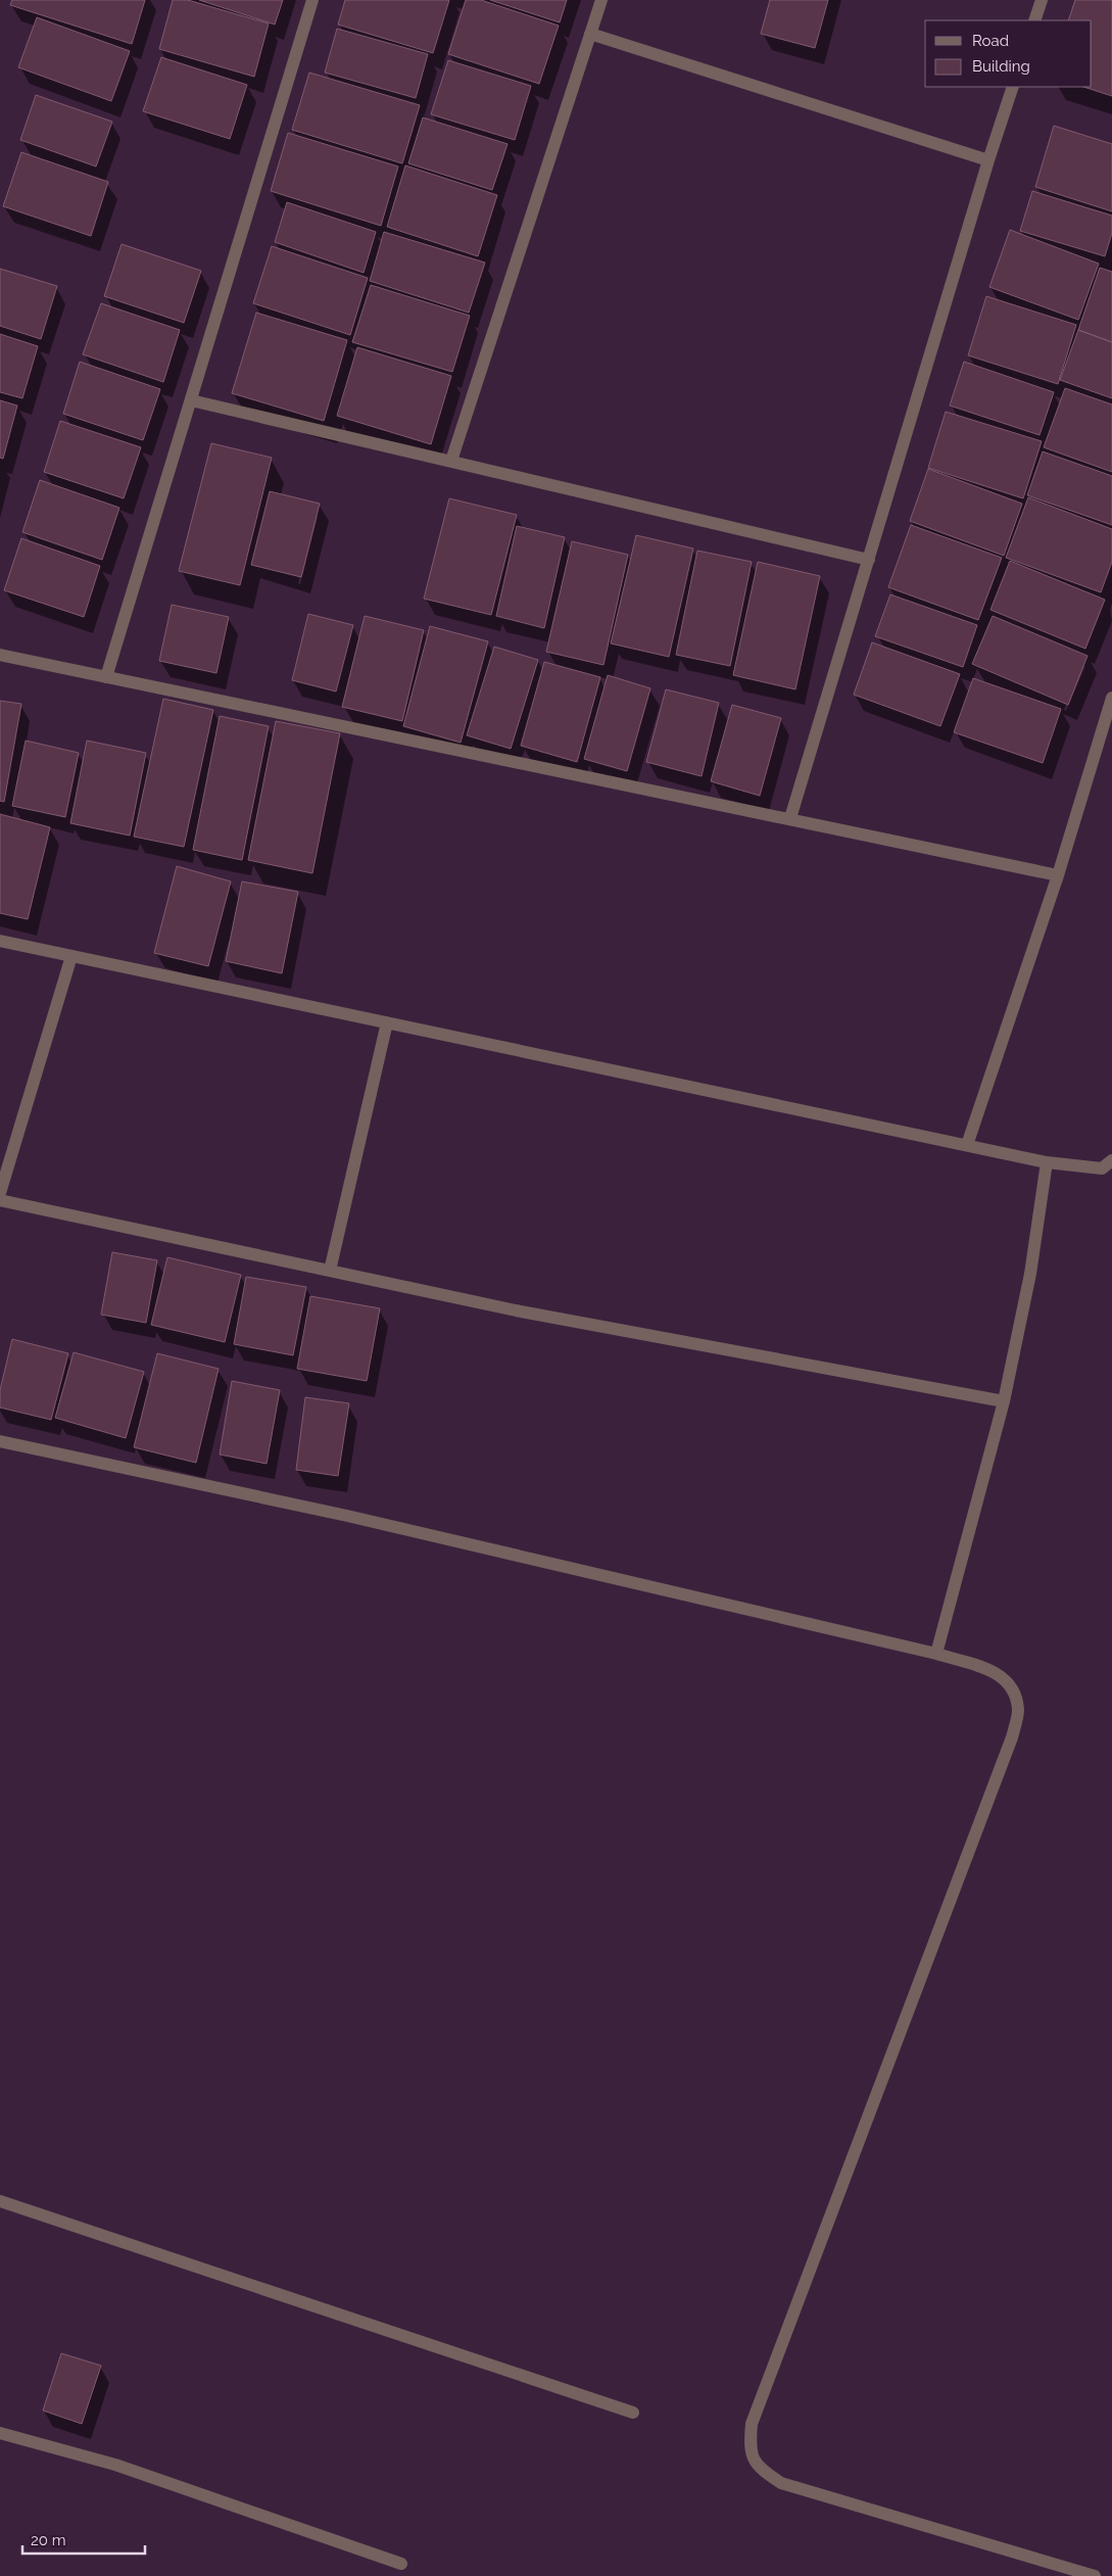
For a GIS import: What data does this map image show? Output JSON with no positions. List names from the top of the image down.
{
  "legend": ["Road", "Building"],
  "scale_bar": "20 m"
}
